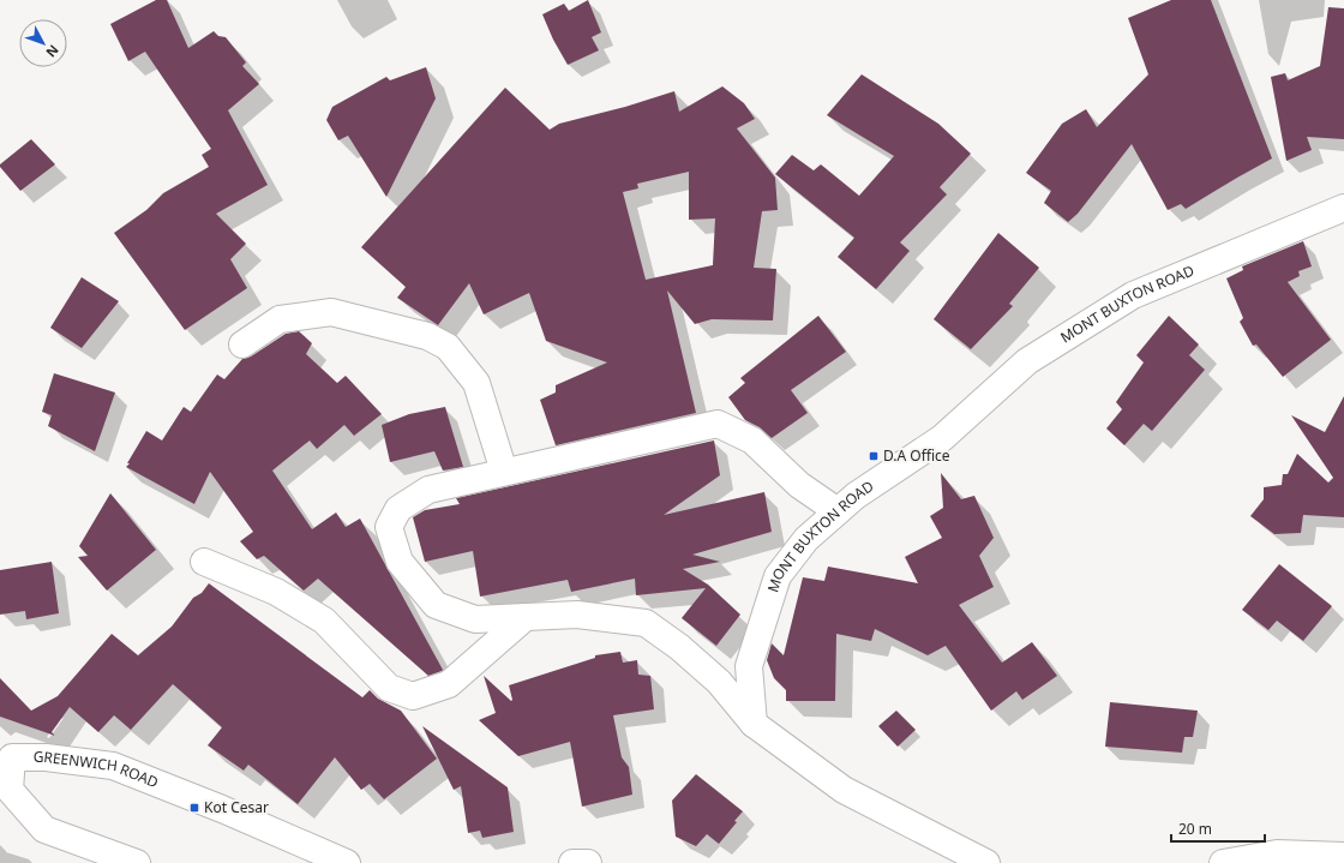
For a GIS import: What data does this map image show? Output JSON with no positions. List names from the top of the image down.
{
  "streets": {
    "street": ["MONT BUXTON ROAD", "GREENWICH ROAD"]
  },
  "places": {
    "transit": ["D.A Office", "Kot Cesar"]
  },
  "scale_bar": "20 m",
  "north": "bottom right"
}
